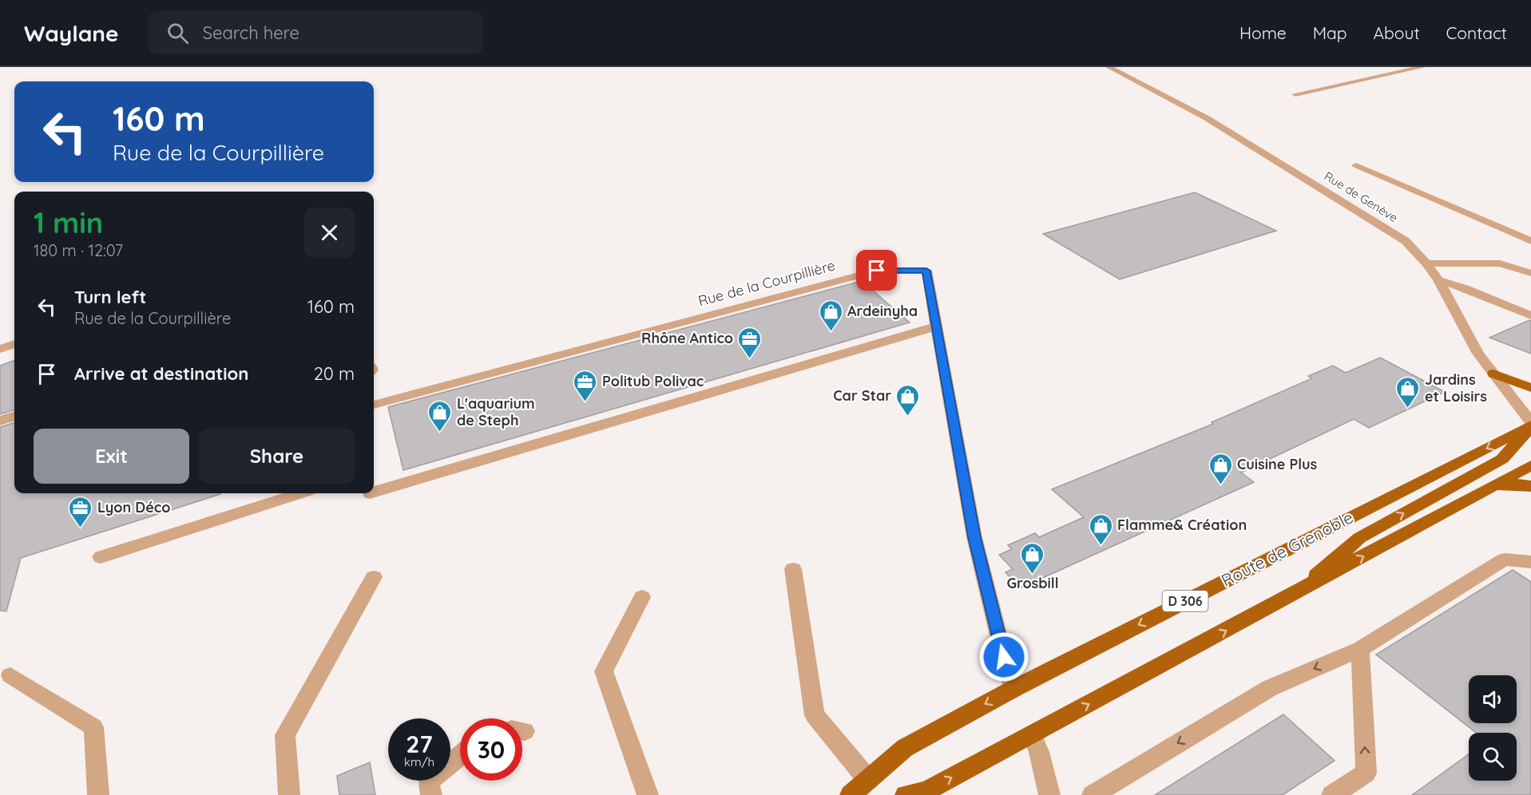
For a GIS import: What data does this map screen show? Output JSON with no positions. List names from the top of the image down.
{
  "streets": {
    "main road": ["Route de Grenoble", "D 306"],
    "street": ["Rue de Genève", "Rue de la Courpillière"]
  },
  "crossings": [
    ["Rue de Genève", "Route de Grenoble"],
    ["Rue de la Courpillière", "Route de Grenoble"]
  ],
  "places": {
    "shop": [
      "Ardeinyha",
      "Jardins et Loisirs",
      "Car Star",
      "L'aquarium de Steph",
      "Cuisine Plus",
      "Flamme& Création",
      "Grosbill"
    ],
    "office": ["Rhône Antico", "Politub Polivac", "Lyon Déco"]
  },
  "page": {
    "header": "Waylane",
    "search": "Search here",
    "nav": [
      "Home",
      "Map",
      "About",
      "Contact"
    ],
    "turn": ["160 m", "Rue de la Courpillière"],
    "heading": ["1 min", "180 m · 12:07"],
    "list": [
      {
        "name": "Turn left",
        "note": "Rue de la Courpillière",
        "value": "160 m"
      },
      {
        "name": "Arrive at destination",
        "value": "20 m"
      }
    ],
    "buttons": ["Exit", "Share"],
    "speed": "27 km/h",
    "limit": "30"
  }
}
